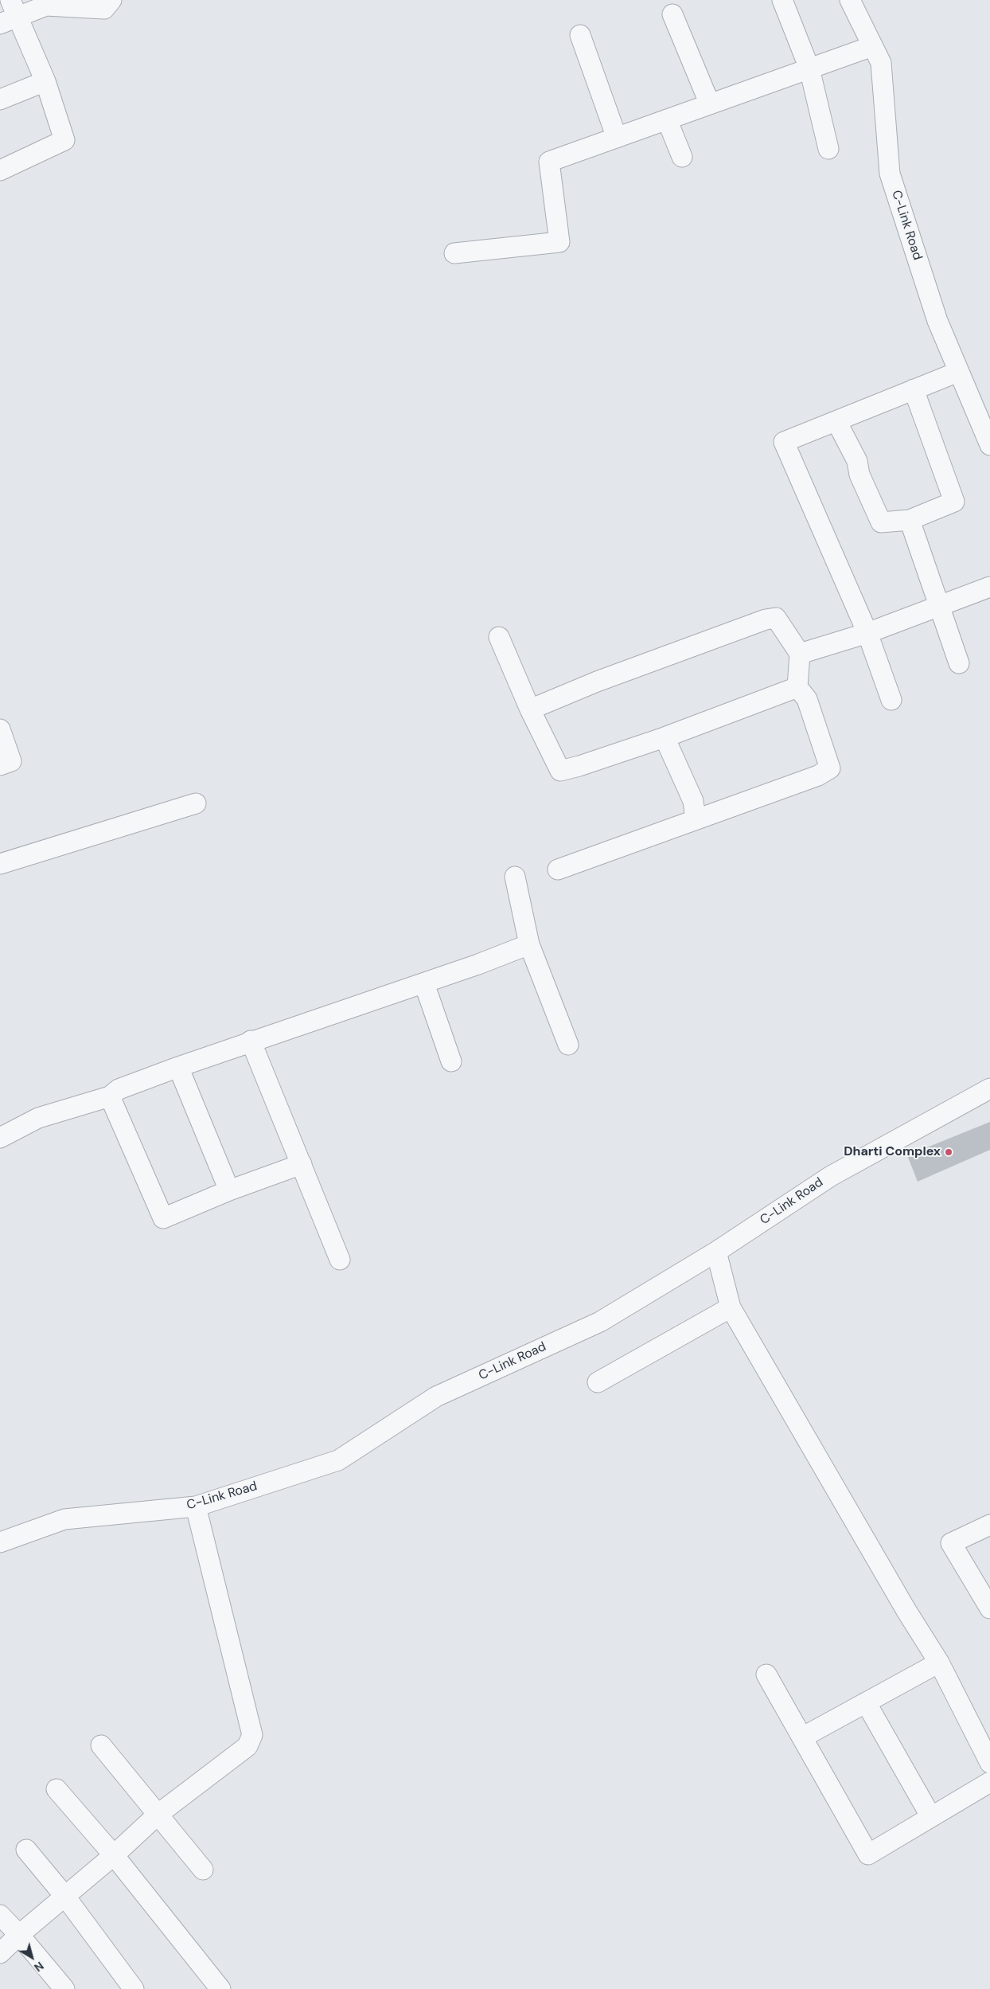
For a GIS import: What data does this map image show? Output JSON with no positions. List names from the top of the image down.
{
  "streets": {
    "street": ["C-Link Road"]
  },
  "places": ["Dharti Complex"],
  "north": "bottom right"
}
